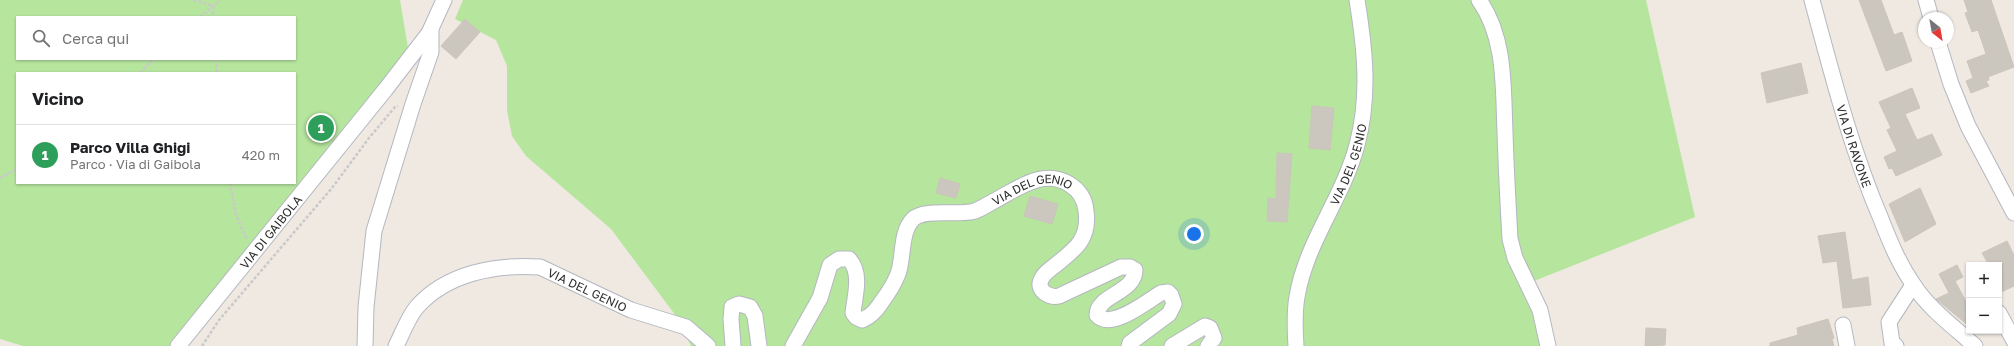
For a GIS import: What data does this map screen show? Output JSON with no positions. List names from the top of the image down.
{
  "streets": {
    "street": ["VIA DI RAVONE", "VIA DEL GENIO", "VIA DI GAIBOLA"]
  },
  "north": "bottom right",
  "page": {
    "search": "Cerca qui",
    "heading": "Vicino",
    "pins": "1",
    "list": [
      {
        "mark": "1",
        "name": "Parco Villa Ghigi",
        "note": "Parco · Via di Gaibola",
        "value": "420 m"
      }
    ],
    "map_buttons": ["+", "−"]
  }
}
